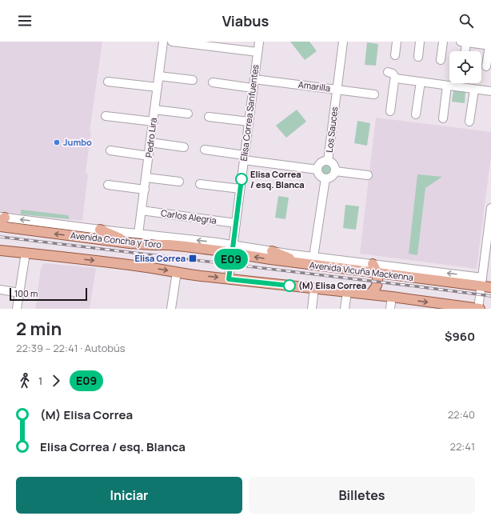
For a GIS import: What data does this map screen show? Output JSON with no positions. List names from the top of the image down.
{
  "streets": {
    "main road": ["Avenida Concha y Toro", "Avenida Vicuña Mackenna"],
    "street": [
      "Amarilla",
      "Elisa Correa Sanfuentes",
      "Los Sauces",
      "Pedro Lira",
      "Carlos Alegria"
    ]
  },
  "crossings": [
    ["Amarilla", "Elisa Correa Sanfuentes"],
    ["Amarilla", "Los Sauces"],
    ["Elisa Correa Sanfuentes", "Carlos Alegria"],
    ["Elisa Correa Sanfuentes", "Avenida Concha y Toro"],
    ["Elisa Correa Sanfuentes", "Avenida Vicuña Mackenna"],
    ["Pedro Lira", "Carlos Alegria"],
    ["Avenida Concha y Toro", "Avenida Vicuña Mackenna"]
  ],
  "places": {
    "other": ["Jumbo", "Elisa Correa / esq. Blanca", "(M) Elisa Correa"],
    "transit": ["Elisa Correa"]
  },
  "lines": ["bus line E09"],
  "scale_bar": "100 m",
  "page": {
    "header": "Viabus",
    "on_map": "E09",
    "scale": "100 m",
    "heading": ["2 min", "22:39 – 22:41 · Autobús", "$960"],
    "legs": ["1", "E09"],
    "list": [
      {
        "name": "(M) Elisa Correa",
        "value": "22:40"
      },
      {
        "name": "Elisa Correa / esq. Blanca",
        "value": "22:41"
      }
    ],
    "buttons": ["Iniciar", "Billetes"]
  }
}
